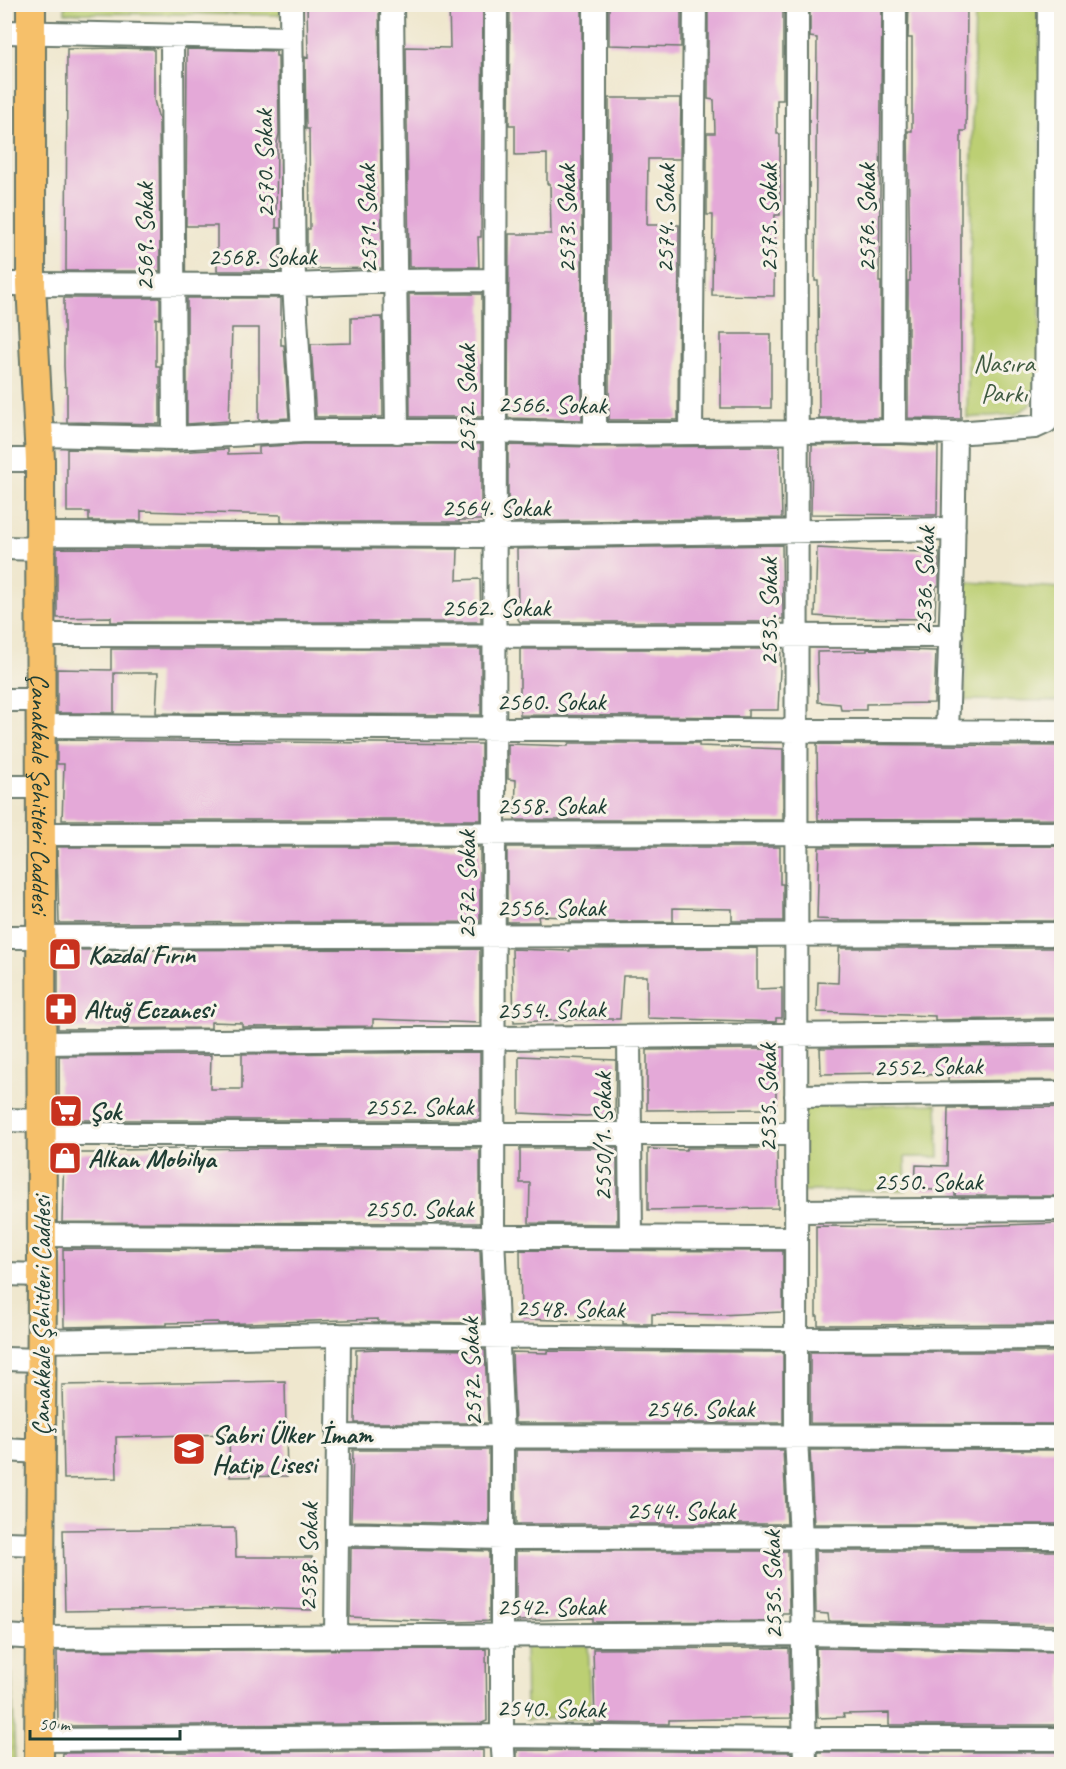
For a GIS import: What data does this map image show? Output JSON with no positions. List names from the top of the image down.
{
  "streets": {
    "main road": ["Çanakkale Şehitleri Caddesi"],
    "street": [
      "2570. Sokak",
      "2575. Sokak",
      "2576. Sokak",
      "2571. Sokak",
      "2573. Sokak",
      "2574. Sokak",
      "2569. Sokak",
      "2568. Sokak",
      "2572. Sokak",
      "2566. Sokak",
      "2564. Sokak",
      "2536. Sokak",
      "2562. Sokak",
      "2535. Sokak",
      "2560. Sokak",
      "2558. Sokak",
      "2556. Sokak",
      "2554. Sokak",
      "2552. Sokak",
      "2550/1. Sokak",
      "2550. Sokak",
      "2548. Sokak",
      "2546. Sokak",
      "2544. Sokak",
      "2538. Sokak",
      "2542. Sokak",
      "2540. Sokak"
    ]
  },
  "crossings": [
    ["2570. Sokak", "2568. Sokak"],
    ["2570. Sokak", "2566. Sokak"],
    ["2575. Sokak", "2566. Sokak"],
    ["2575. Sokak", "2535. Sokak"],
    ["2576. Sokak", "2566. Sokak"],
    ["2571. Sokak", "2568. Sokak"],
    ["2571. Sokak", "2566. Sokak"],
    ["2573. Sokak", "2566. Sokak"],
    ["2574. Sokak", "2566. Sokak"],
    ["2569. Sokak", "2568. Sokak"],
    ["2569. Sokak", "2566. Sokak"],
    ["2568. Sokak", "2572. Sokak"],
    ["2568. Sokak", "Çanakkale Şehitleri Caddesi"],
    ["2572. Sokak", "2566. Sokak"],
    ["2572. Sokak", "2564. Sokak"],
    ["2572. Sokak", "2562. Sokak"],
    ["2572. Sokak", "2560. Sokak"],
    ["2572. Sokak", "2558. Sokak"],
    ["2572. Sokak", "2556. Sokak"],
    ["2572. Sokak", "2554. Sokak"],
    ["2572. Sokak", "2552. Sokak"],
    ["2572. Sokak", "2550. Sokak"],
    ["2572. Sokak", "2548. Sokak"],
    ["2572. Sokak", "2546. Sokak"],
    ["2572. Sokak", "2544. Sokak"],
    ["2572. Sokak", "2542. Sokak"],
    ["2572. Sokak", "2540. Sokak"],
    ["2566. Sokak", "2536. Sokak"],
    ["2566. Sokak", "2535. Sokak"],
    ["2566. Sokak", "Çanakkale Şehitleri Caddesi"],
    ["2564. Sokak", "2536. Sokak"],
    ["2564. Sokak", "2535. Sokak"],
    ["2564. Sokak", "Çanakkale Şehitleri Caddesi"],
    ["2536. Sokak", "2562. Sokak"],
    ["2536. Sokak", "2560. Sokak"],
    ["2562. Sokak", "2535. Sokak"],
    ["2562. Sokak", "Çanakkale Şehitleri Caddesi"],
    ["2535. Sokak", "2560. Sokak"],
    ["2535. Sokak", "2558. Sokak"],
    ["2535. Sokak", "2556. Sokak"],
    ["2535. Sokak", "2554. Sokak"],
    ["2535. Sokak", "2552. Sokak"],
    ["2535. Sokak", "2550. Sokak"],
    ["2535. Sokak", "2548. Sokak"],
    ["2535. Sokak", "2546. Sokak"],
    ["2535. Sokak", "2544. Sokak"],
    ["2535. Sokak", "2542. Sokak"],
    ["2535. Sokak", "2540. Sokak"],
    ["2560. Sokak", "Çanakkale Şehitleri Caddesi"],
    ["Çanakkale Şehitleri Caddesi", "2558. Sokak"],
    ["Çanakkale Şehitleri Caddesi", "2556. Sokak"],
    ["Çanakkale Şehitleri Caddesi", "2554. Sokak"],
    ["Çanakkale Şehitleri Caddesi", "2552. Sokak"],
    ["Çanakkale Şehitleri Caddesi", "2550. Sokak"],
    ["Çanakkale Şehitleri Caddesi", "2548. Sokak"],
    ["Çanakkale Şehitleri Caddesi", "2542. Sokak"],
    ["Çanakkale Şehitleri Caddesi", "2540. Sokak"],
    ["2554. Sokak", "2550/1. Sokak"],
    ["2552. Sokak", "2550/1. Sokak"],
    ["2550/1. Sokak", "2550. Sokak"],
    ["2548. Sokak", "2538. Sokak"],
    ["2546. Sokak", "2538. Sokak"],
    ["2544. Sokak", "2538. Sokak"],
    ["2538. Sokak", "2542. Sokak"]
  ],
  "parks": ["Nasıra Parkı"],
  "places": {
    "shop": ["Kazdal Fırın", "Alkan Mobilya"],
    "pharmacy": ["Altuğ Eczanesi"],
    "supermarket": ["Şok"],
    "school or university": ["Sabri Ülker İmam Hatip Lisesi"]
  },
  "scale_bar": "50 m"
}
